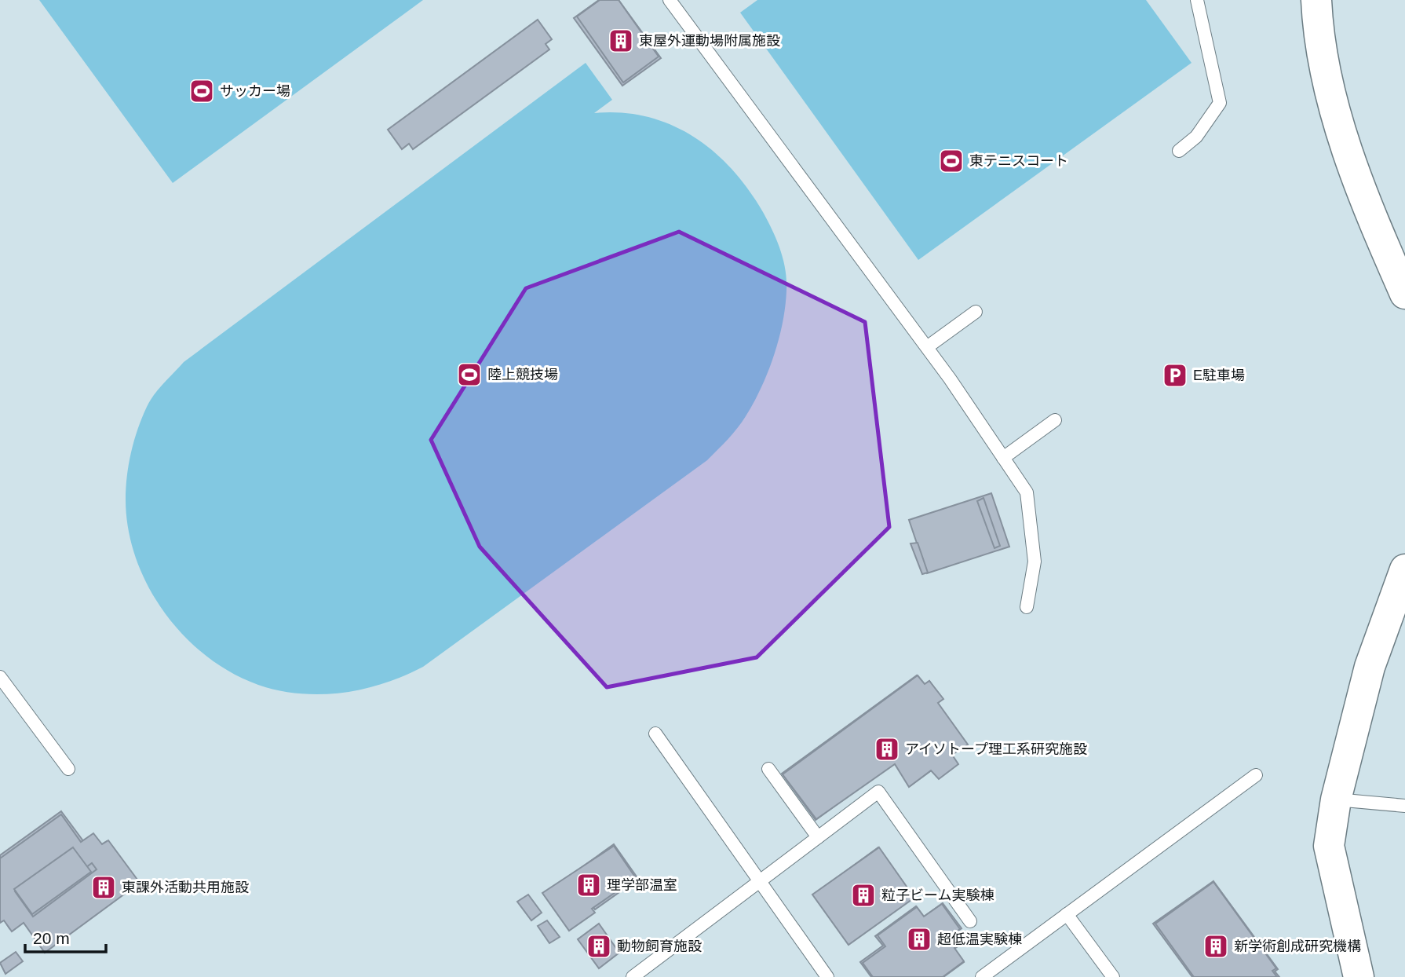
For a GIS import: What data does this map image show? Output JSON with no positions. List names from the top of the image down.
{
  "places": {
    "building": [
      "東屋外運動場附属施設",
      "アイソトープ理工系研究施設",
      "理学部温室",
      "東課外活動共用施設",
      "粒子ビーム実験棟",
      "超低温実験棟",
      "動物飼育施設",
      "新学術創成研究機構"
    ],
    "sports": ["サッカー場", "東テニスコート", "陸上競技場"],
    "parking": ["E駐車場"]
  },
  "scale_bar": "20 m"
}
